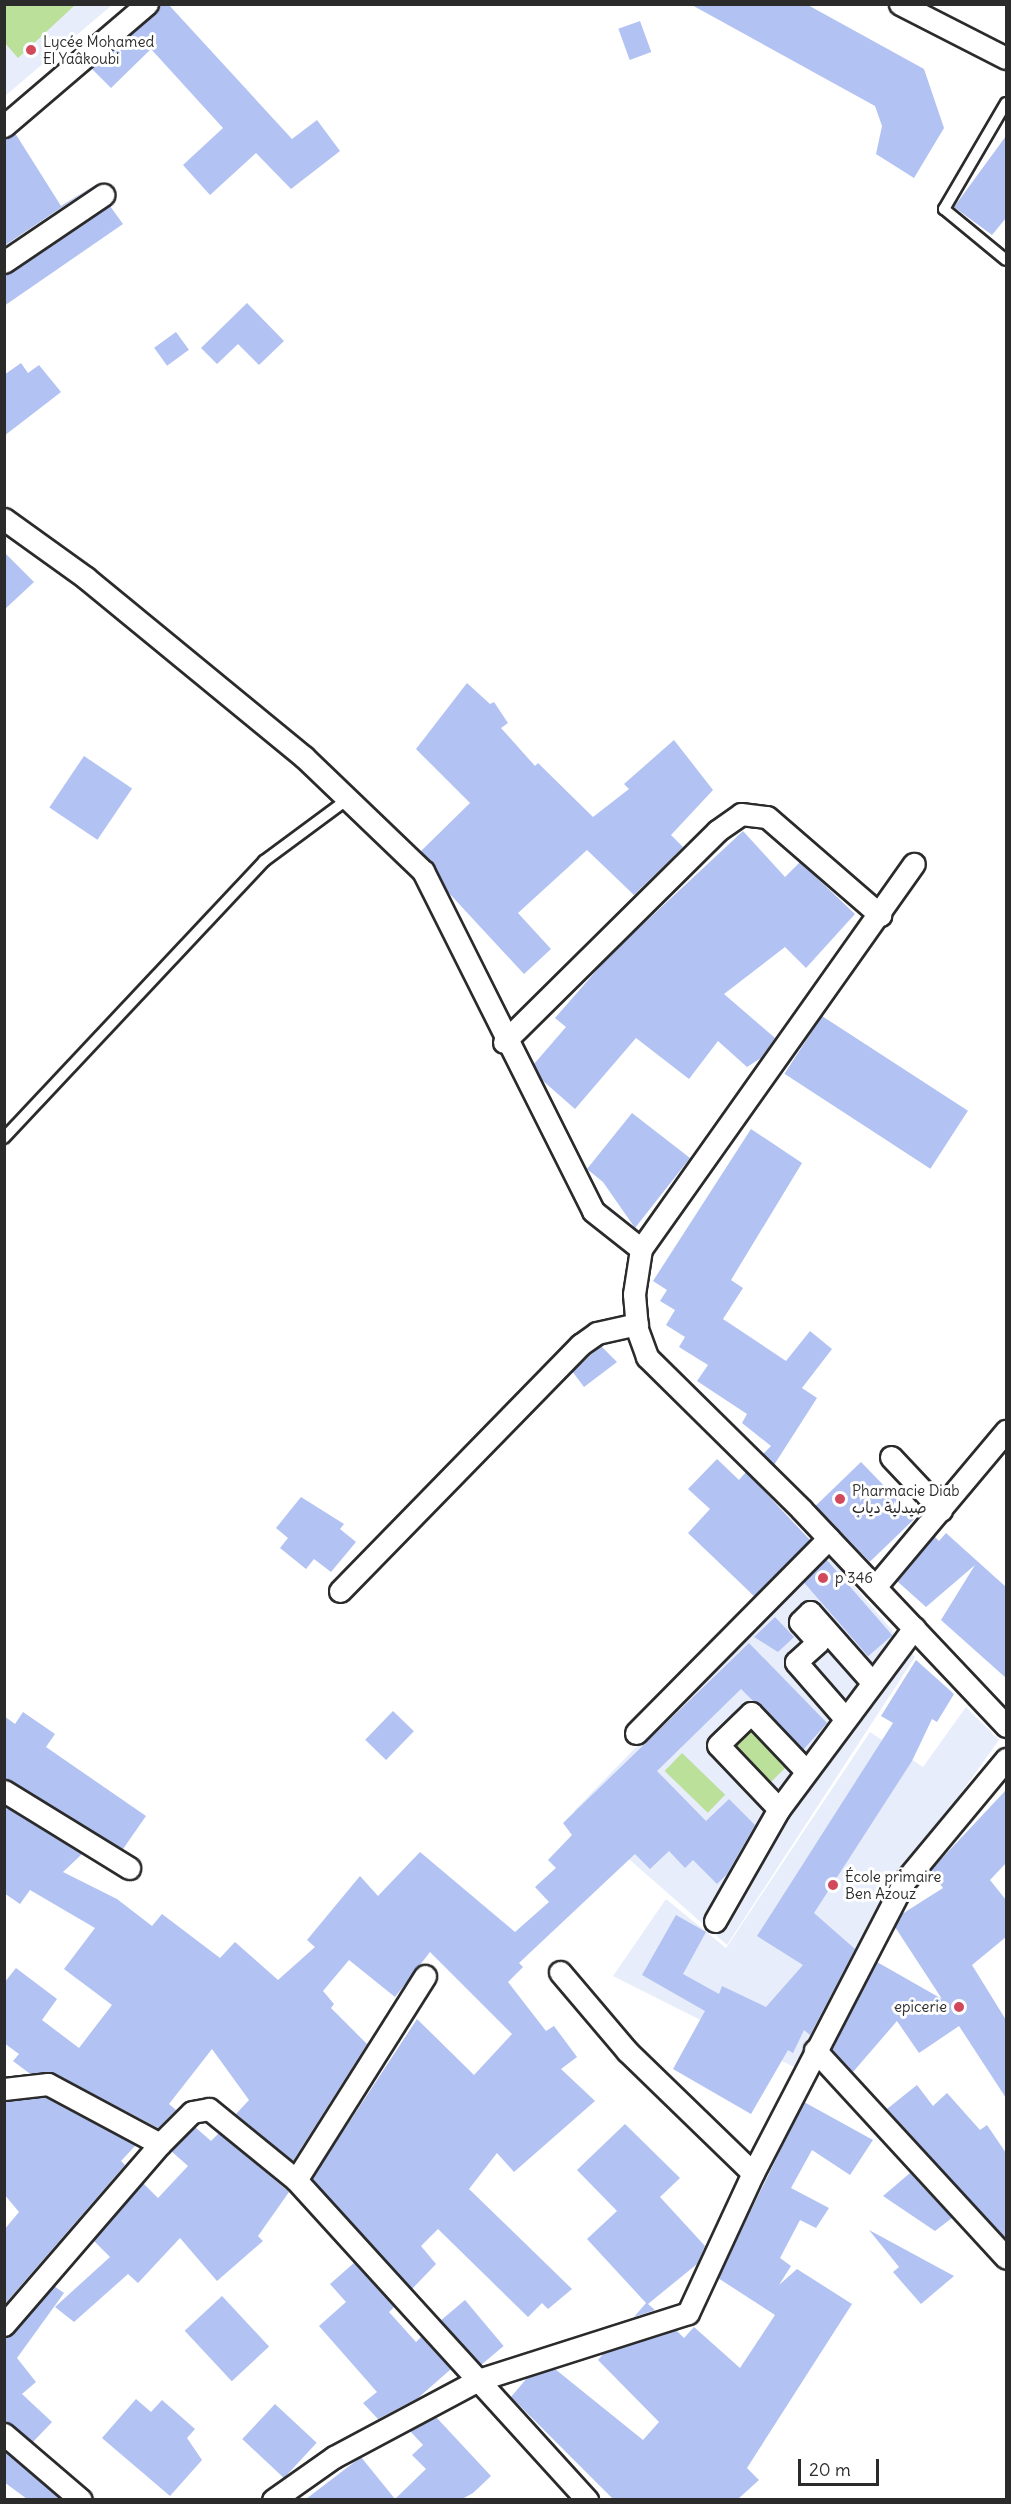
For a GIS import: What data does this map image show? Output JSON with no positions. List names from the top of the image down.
{
  "places": [
    "Lycée Mohamed El Yaâkoubi",
    "Pharmacie Diab صيدلية دياب",
    "p 346",
    "École primaire Ben Azouz",
    "epicerie"
  ],
  "scale_bar": "20 m"
}
